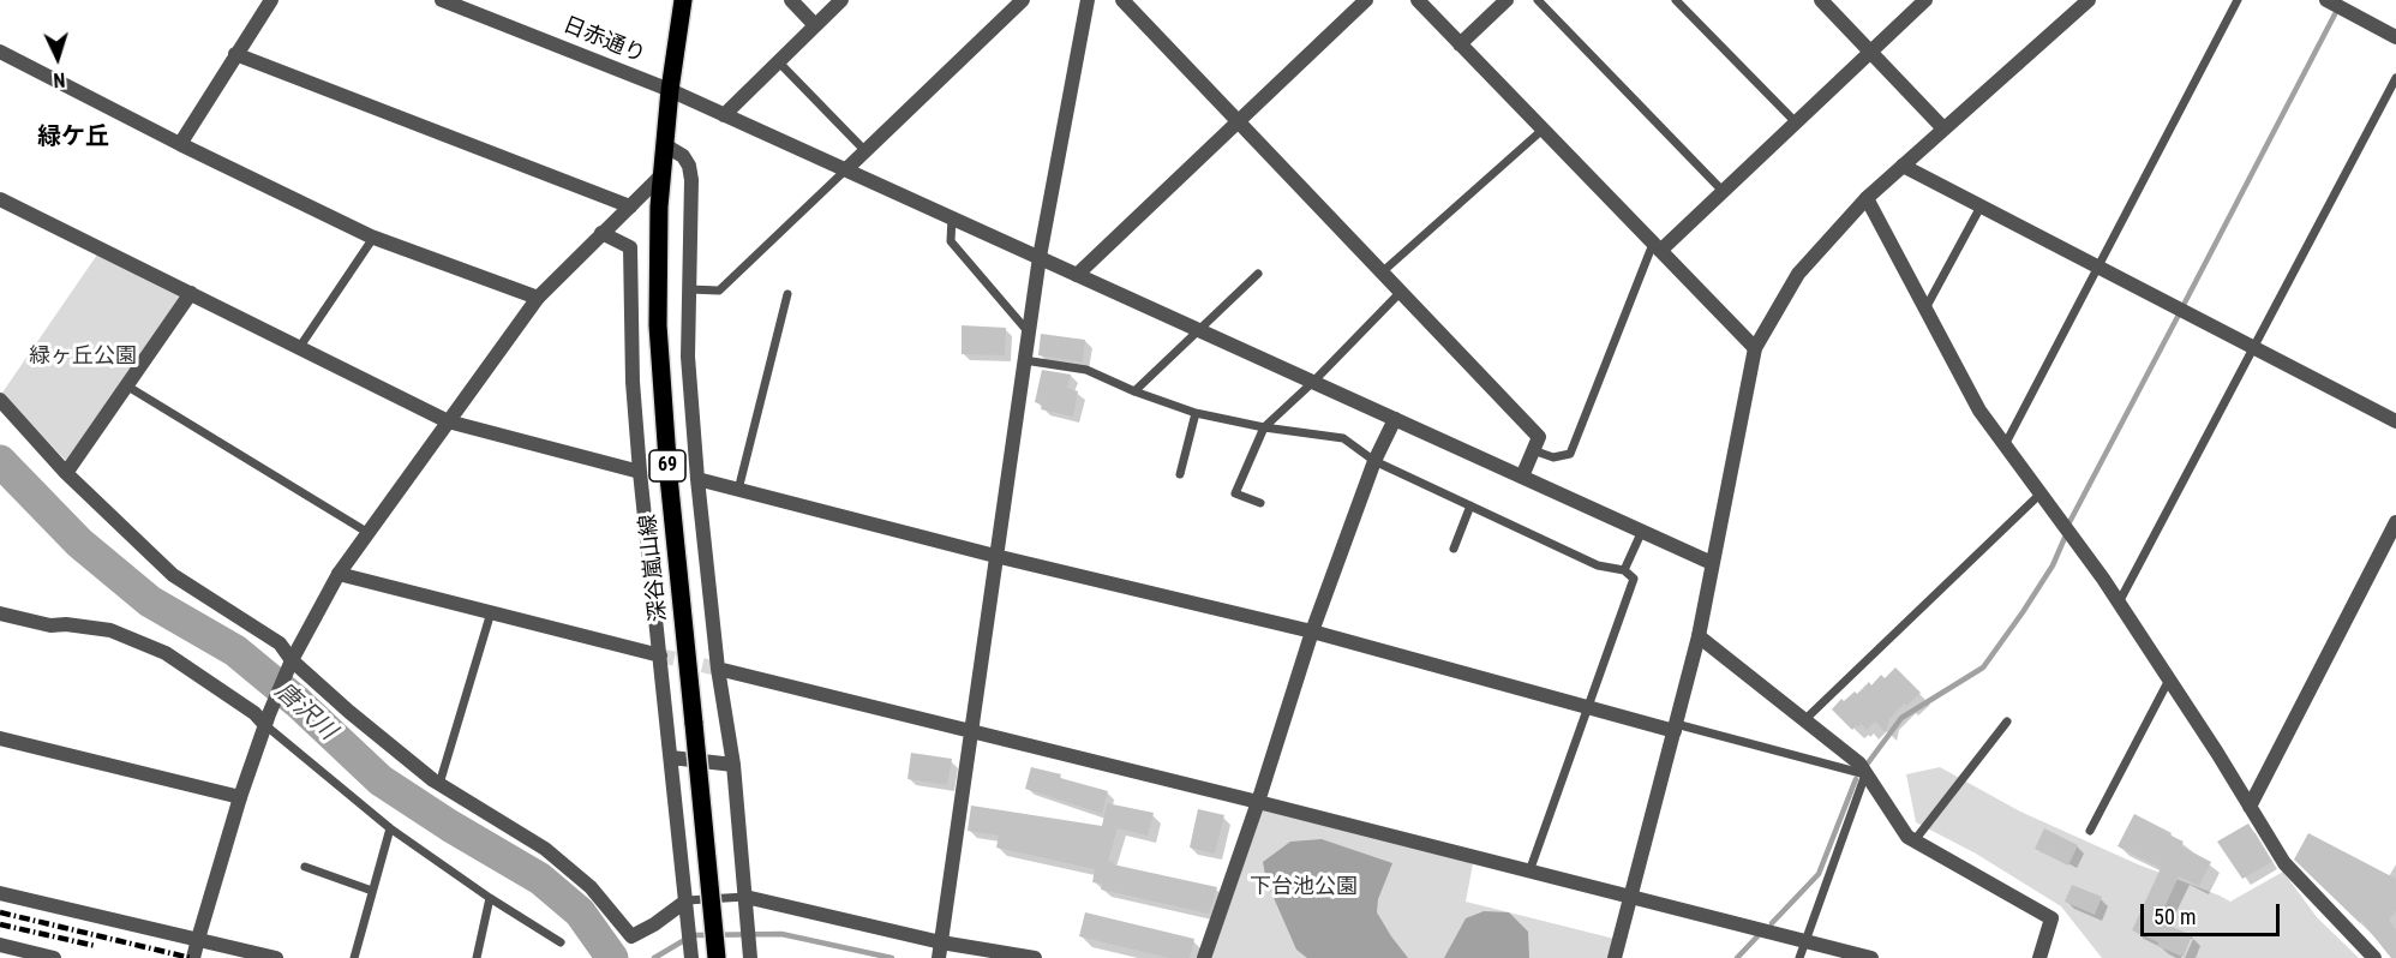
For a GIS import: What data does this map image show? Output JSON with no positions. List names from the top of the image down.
{
  "streets": {
    "main road": ["69", "深谷嵐山線"],
    "street": ["日赤通り"]
  },
  "crossings": [
    ["日赤通り", "深谷嵐山線"]
  ],
  "districts": ["緑ケ丘"],
  "water": ["唐沢川"],
  "parks": ["緑ヶ丘公園", "下台池公園"],
  "scale_bar": "50 m",
  "north": "bottom"
}
